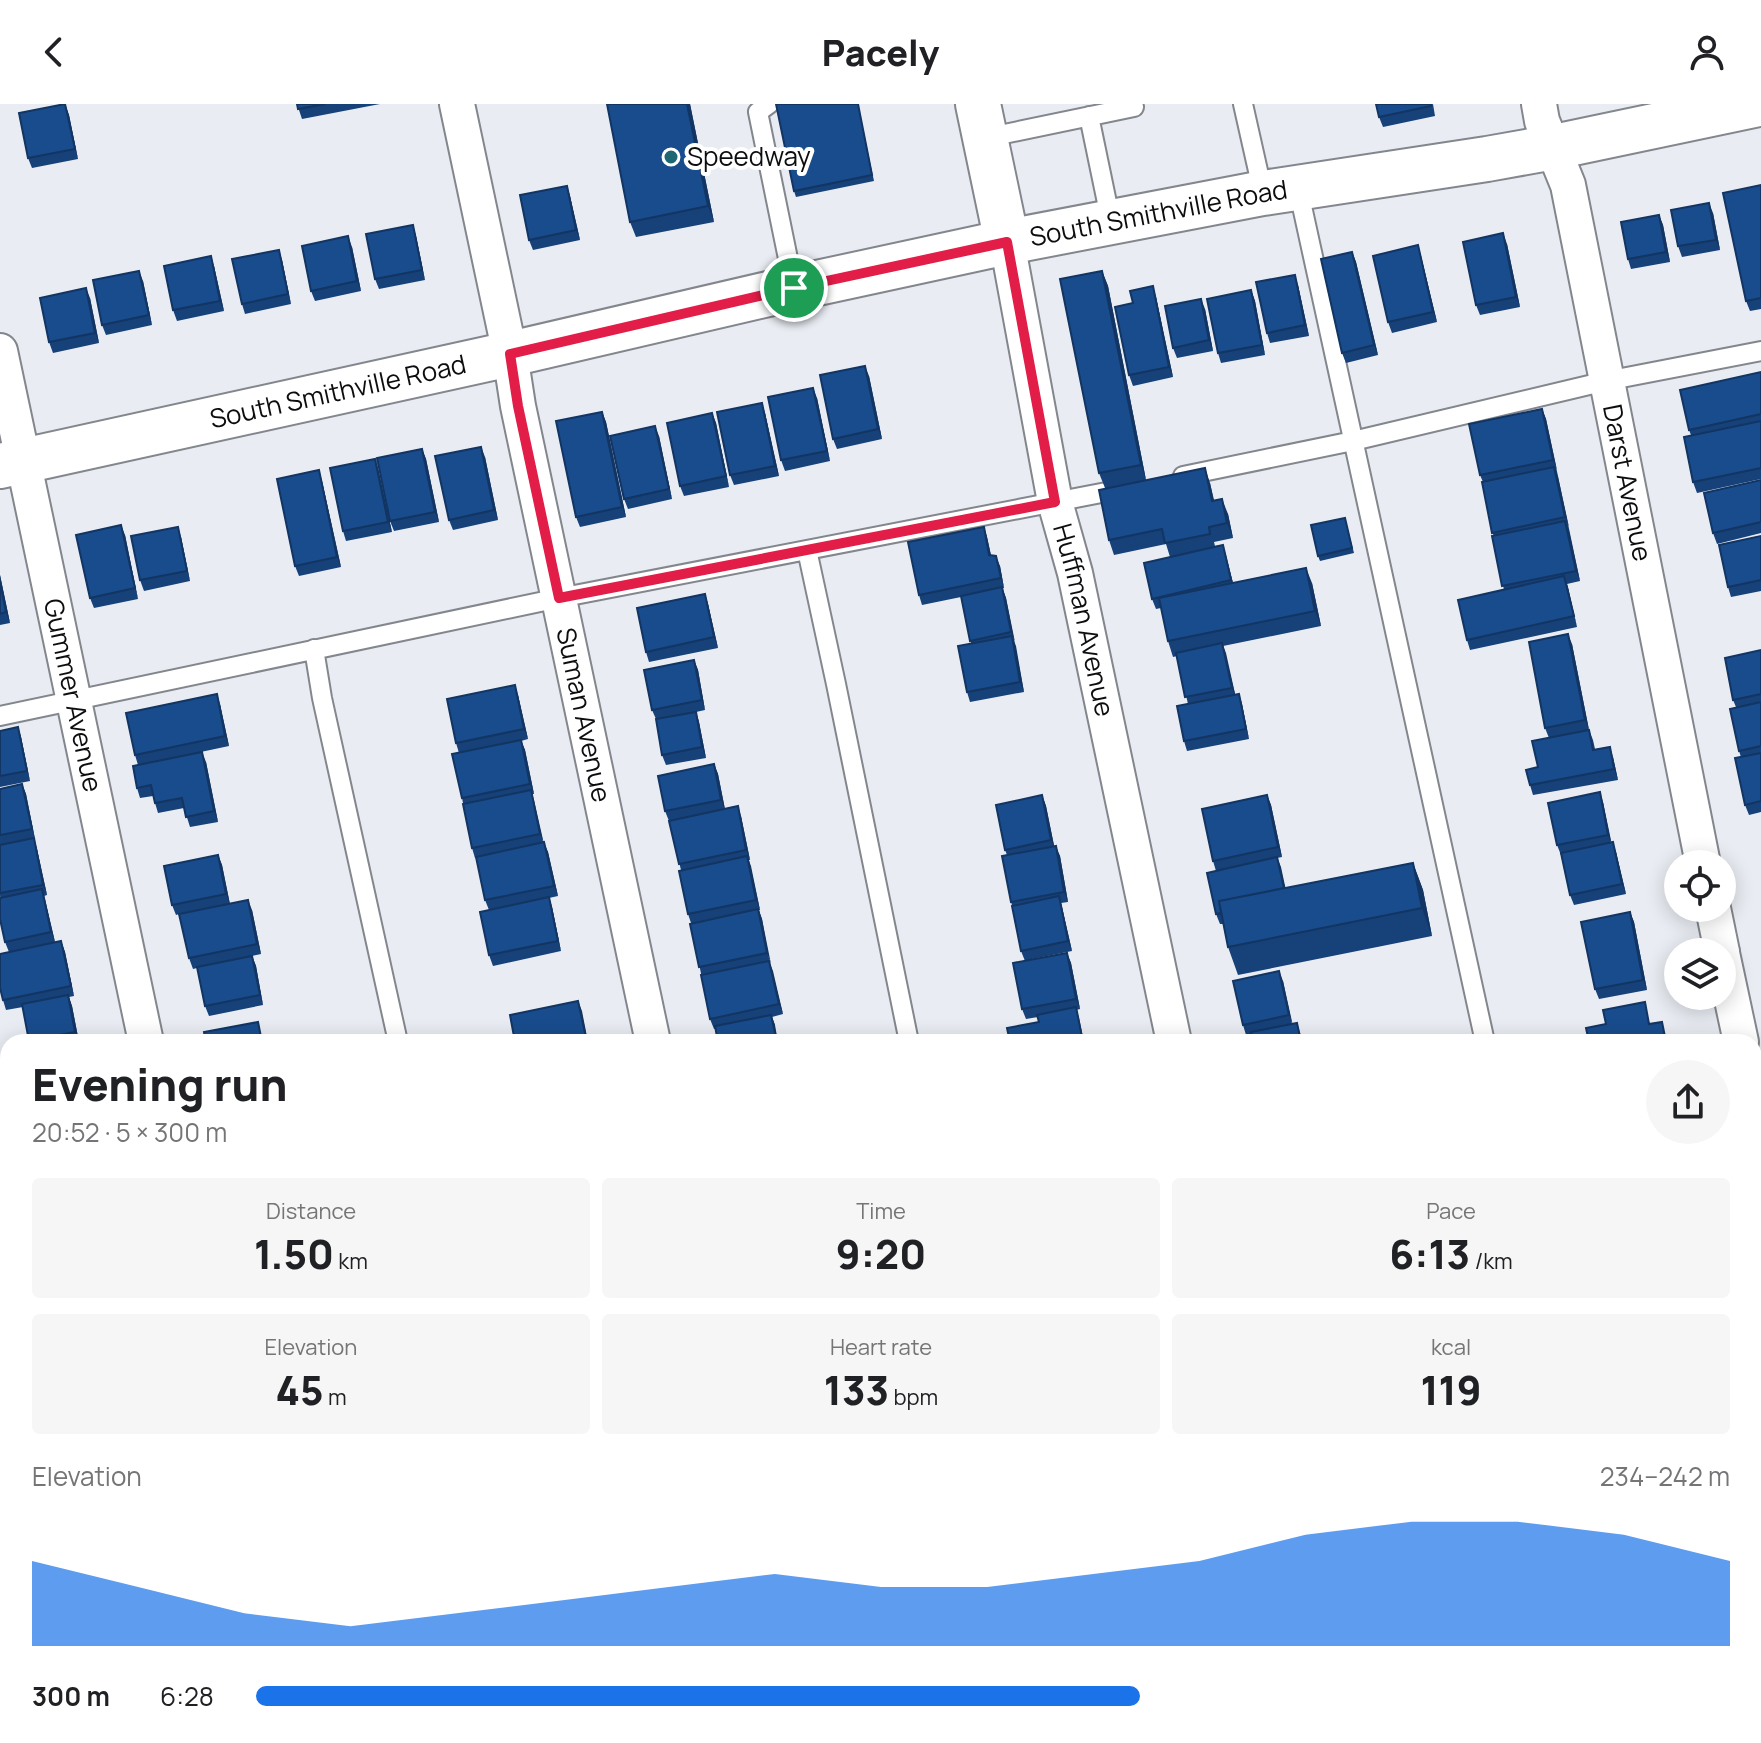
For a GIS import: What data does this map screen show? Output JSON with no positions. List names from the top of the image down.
{
  "streets": {
    "main road": ["South Smithville Road", "Huffman Avenue"],
    "street": ["Darst Avenue", "Gummer Avenue", "Suman Avenue"]
  },
  "crossings": [
    ["South Smithville Road", "Darst Avenue"],
    ["South Smithville Road", "Huffman Avenue"],
    ["South Smithville Road", "Gummer Avenue"],
    ["South Smithville Road", "Suman Avenue"]
  ],
  "places": ["Speedway"],
  "page": {
    "header": "Pacely",
    "heading": ["Evening run", "20:52 · 5 × 300 m"],
    "stats": [
      ["Distance", "1.50 km"],
      ["Time", "9:20"],
      ["Pace", "6:13 /km"],
      ["Elevation", "45 m"],
      ["Heart rate", "133 bpm"],
      ["kcal", "119"]
    ],
    "chart": ["Elevation", "234–242 m"],
    "list": [
      {
        "name": "300 m",
        "note": "6:28"
      }
    ]
  }
}
